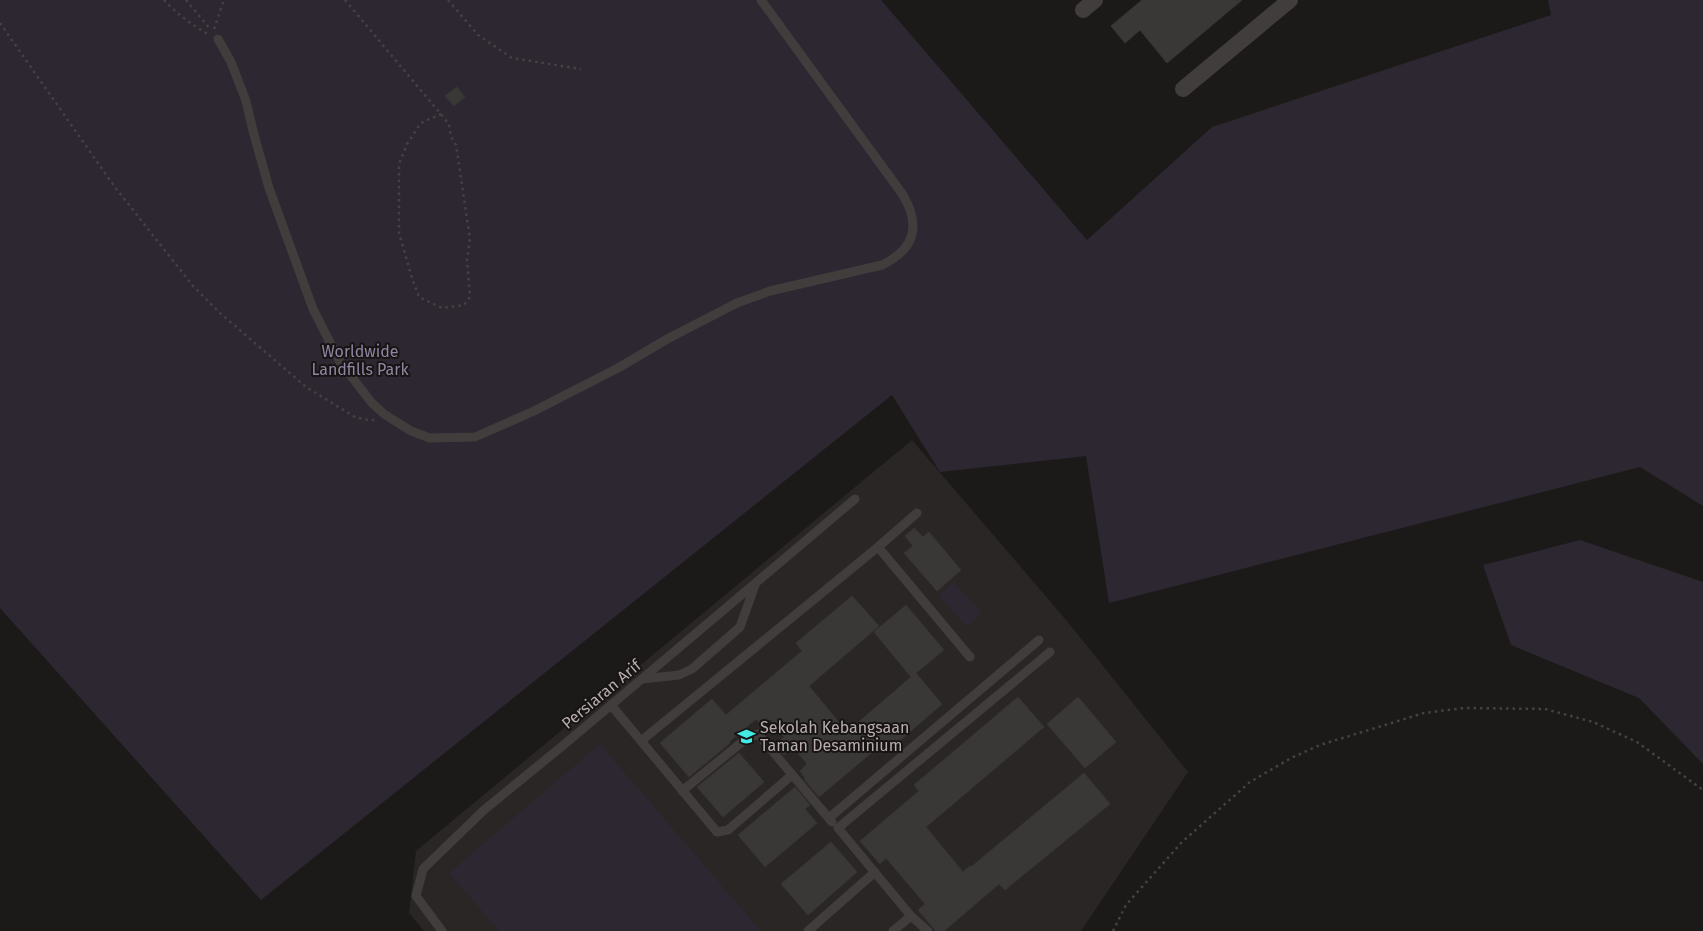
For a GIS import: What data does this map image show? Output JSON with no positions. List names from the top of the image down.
{
  "streets": {
    "lane": ["Persiaran Arif"]
  },
  "parks": ["Worldwide Landfills Park"],
  "places": {
    "school or university": ["Sekolah Kebangsaan Taman Desaminium"]
  }
}
